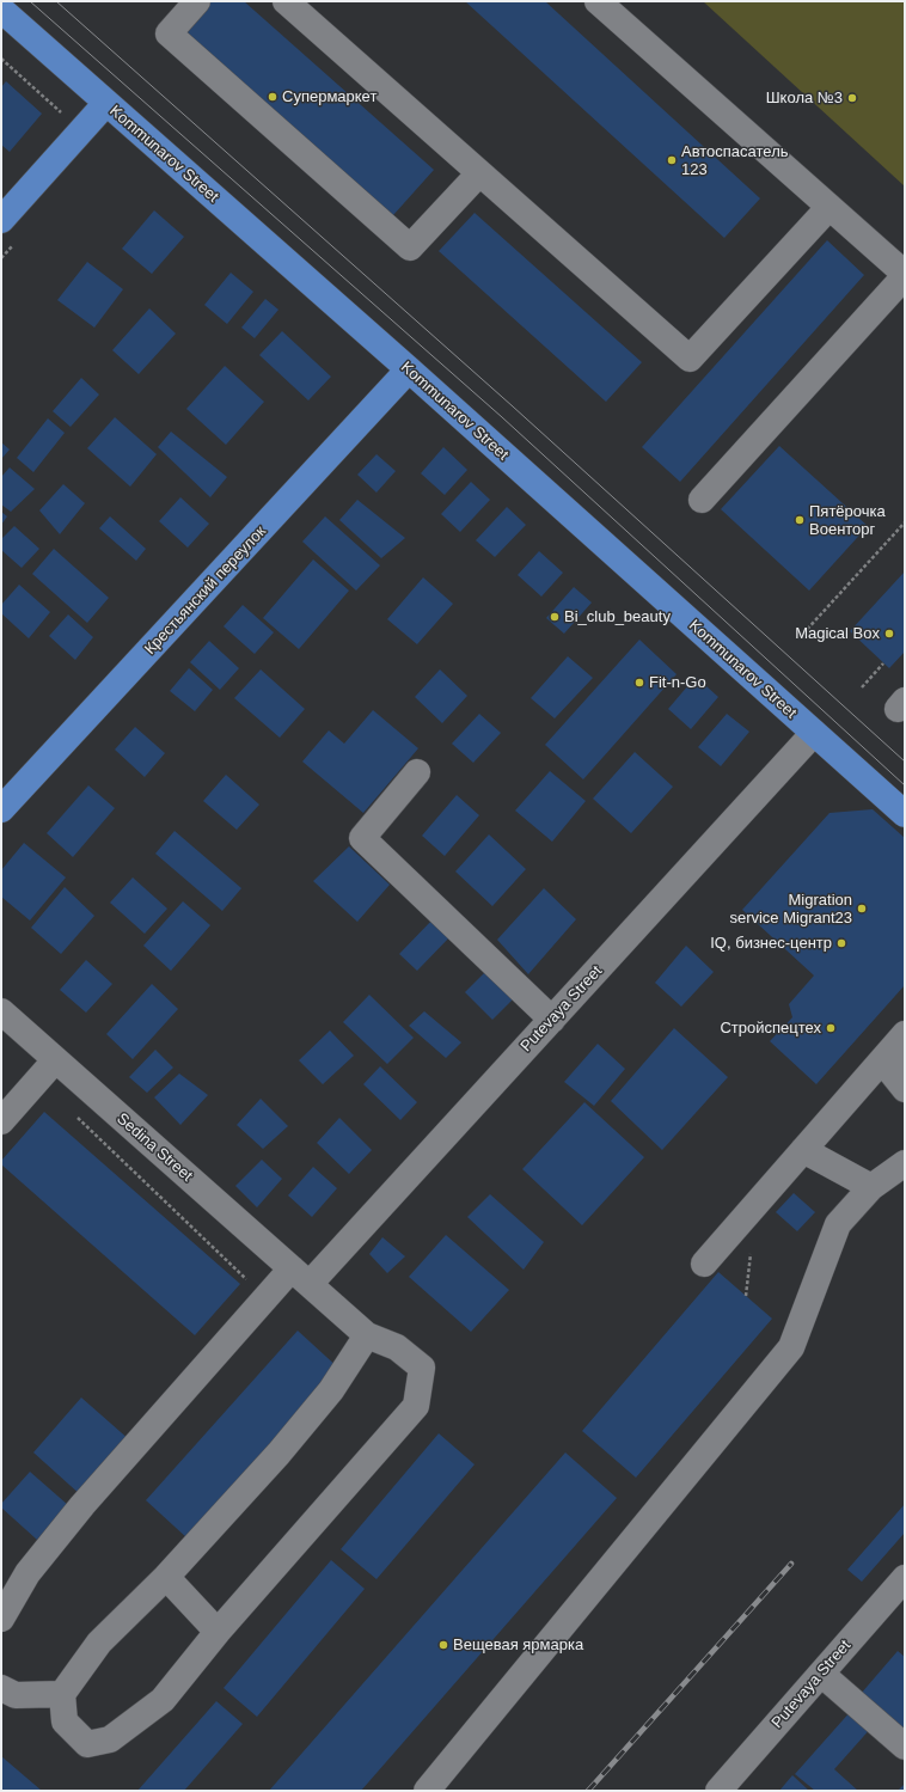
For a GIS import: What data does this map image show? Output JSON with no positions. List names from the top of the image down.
{
  "streets": {
    "main road": ["Kommunarov Street", "Крестьянский переулок"],
    "street": ["Putevaya Street", "Sedina Street"]
  },
  "crossings": [
    ["Kommunarov Street", "Крестьянский переулок"],
    ["Kommunarov Street", "Putevaya Street"],
    ["Putevaya Street", "Sedina Street"]
  ],
  "places": [
    "Супермаркет",
    "Школа №3",
    "Автоспасатель 123",
    "Пятёрочка Военторг",
    "Bi_club_beauty",
    "Magical Box",
    "Fit-n-Go",
    "Migration service Migrant23",
    "IQ, бизнес-центр",
    "Стройспецтех",
    "Вещевая ярмарка"
  ]
}
